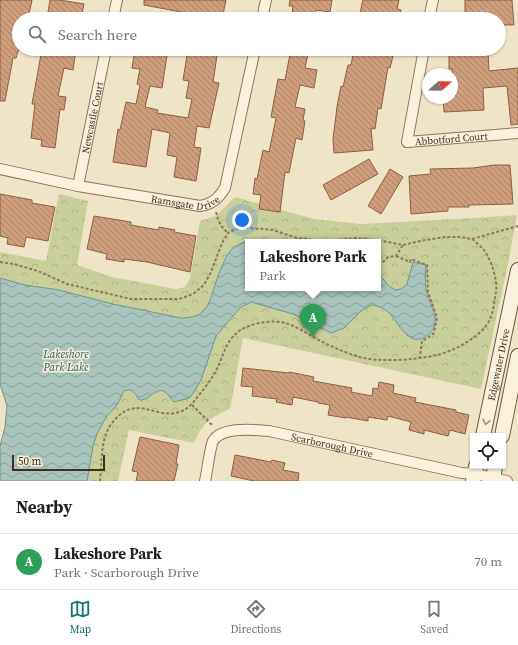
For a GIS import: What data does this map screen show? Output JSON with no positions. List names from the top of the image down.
{
  "streets": {
    "street": [
      "Newcastle Court",
      "Abbotford Court",
      "Ramsgate Drive",
      "Edgewater Drive",
      "Scarborough Drive"
    ]
  },
  "crossings": [
    ["Newcastle Court", "Ramsgate Drive"]
  ],
  "water": ["Lakeshore Park Lake"],
  "scale_bar": "50 m",
  "north": "right",
  "page": {
    "search": "Search here",
    "popup": ["Lakeshore Park", "Park"],
    "pins": "A",
    "scale": "50 m",
    "heading": "Nearby",
    "list": [
      {
        "mark": "A",
        "name": "Lakeshore Park",
        "note": "Park · Scarborough Drive",
        "value": "70 m"
      }
    ],
    "nav": ["Map", "Directions", "Saved"]
  }
}
